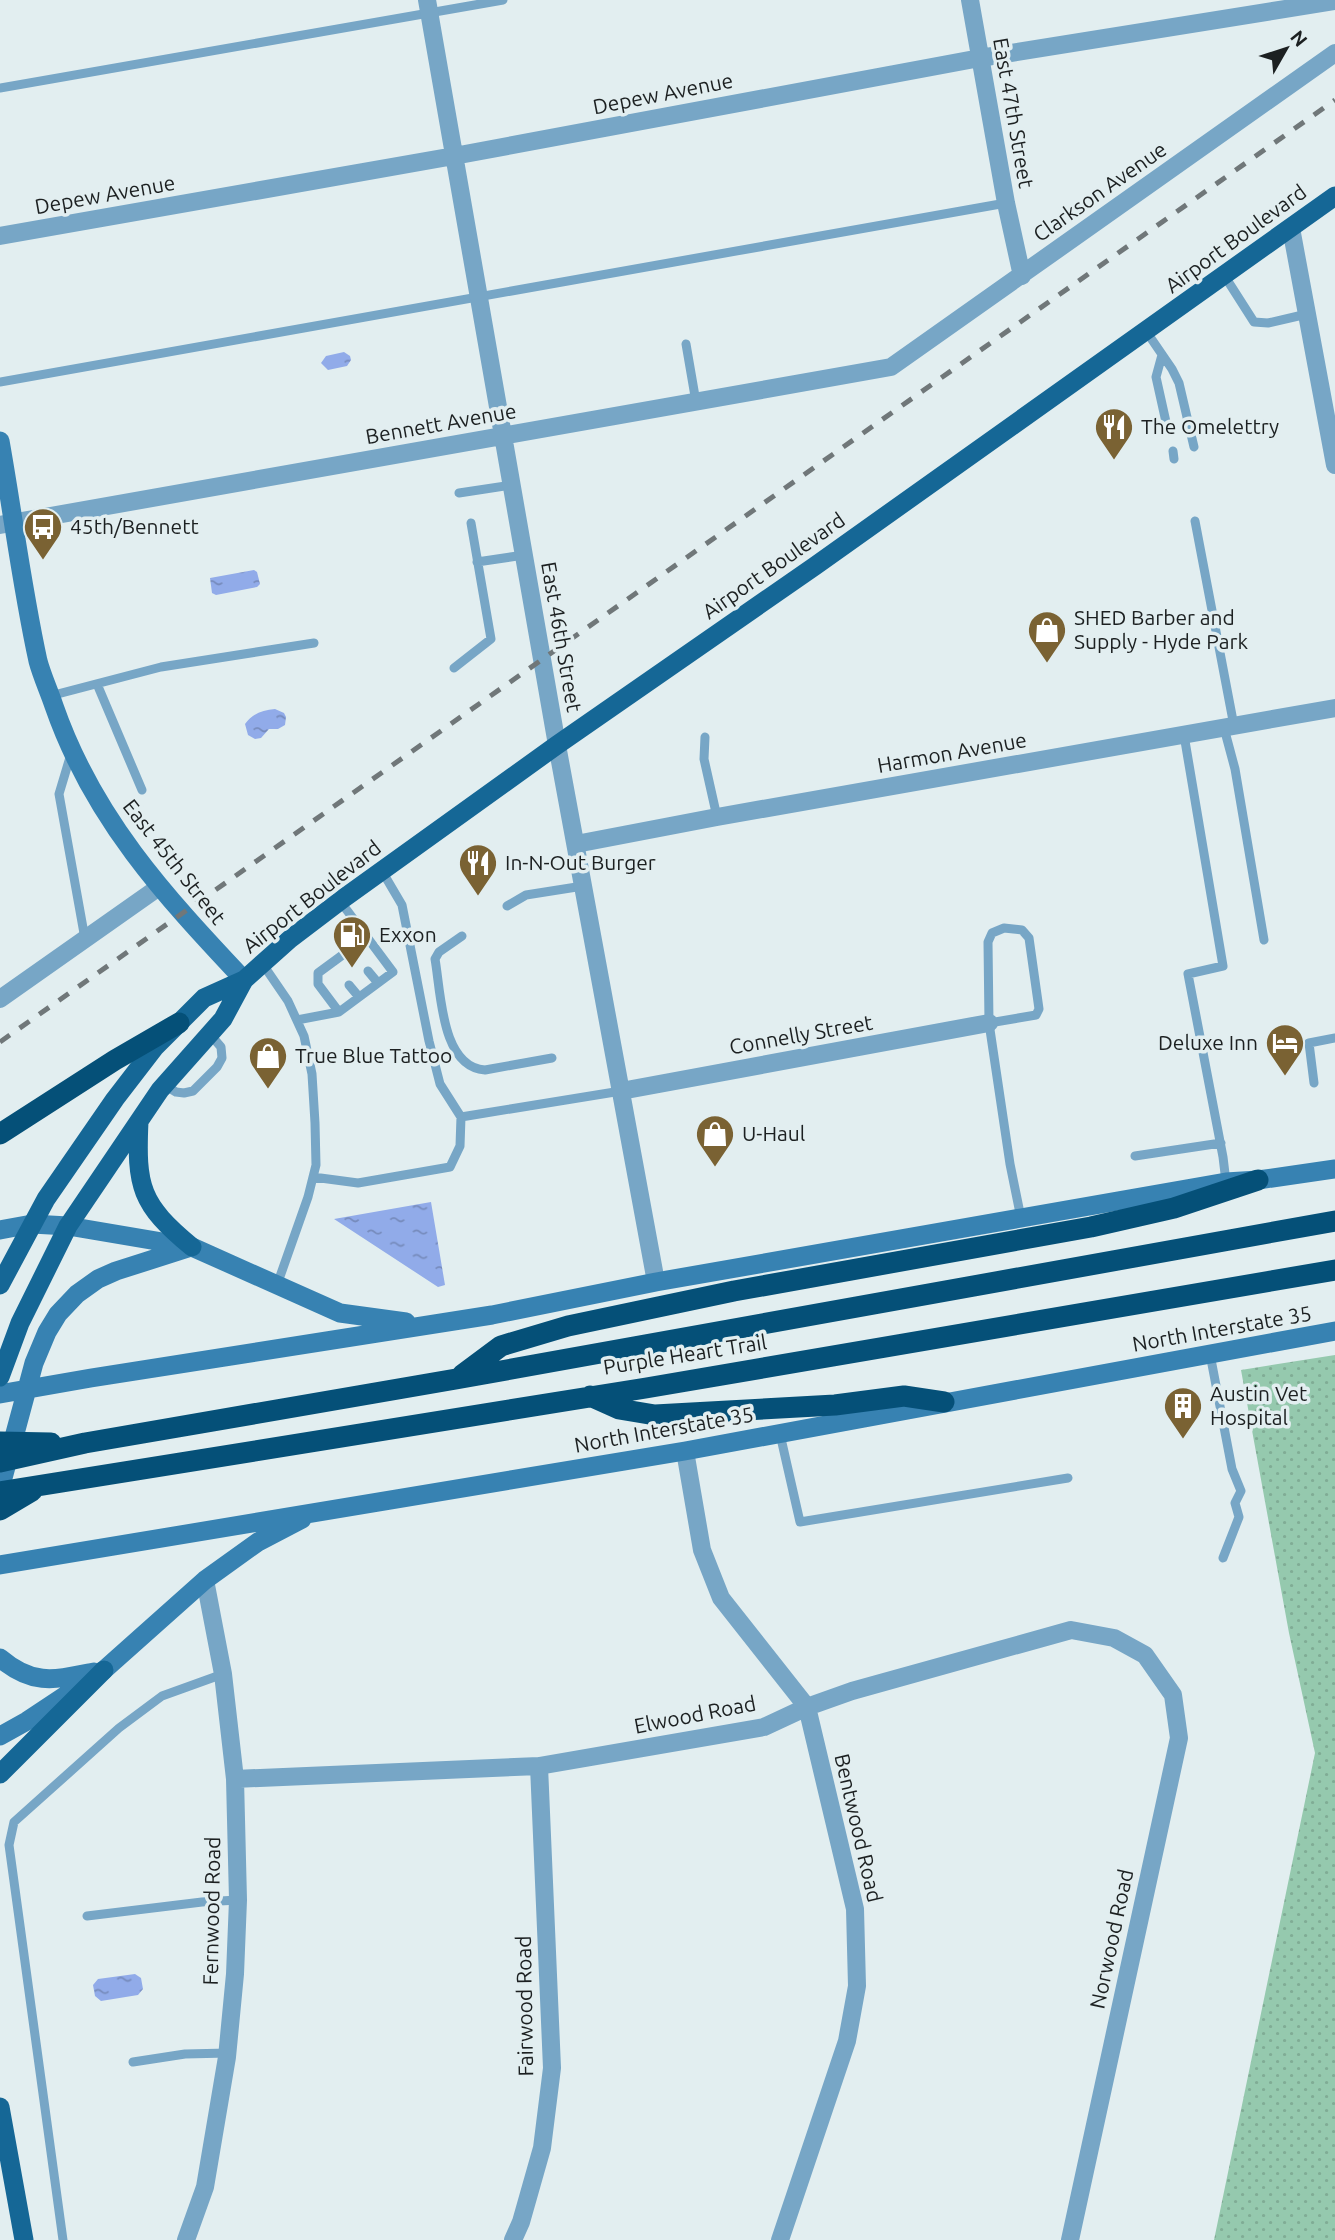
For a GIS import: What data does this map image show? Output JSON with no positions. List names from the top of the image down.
{
  "streets": {
    "highway": ["Purple Heart Trail"],
    "main road": ["Airport Boulevard", "East 45th Street", "North Interstate 35"],
    "street": [
      "Depew Avenue",
      "East 47th Street",
      "Clarkson Avenue",
      "Bennett Avenue",
      "East 46th Street",
      "Harmon Avenue",
      "Connelly Street",
      "Elwood Road",
      "Bentwood Road",
      "Fernwood Road",
      "Norwood Road",
      "Fairwood Road"
    ]
  },
  "crossings": [
    ["Depew Avenue", "East 47th Street"],
    ["Depew Avenue", "East 46th Street"],
    ["East 47th Street", "Clarkson Avenue"],
    ["Clarkson Avenue", "Bennett Avenue"],
    ["Airport Boulevard", "East 46th Street"],
    ["Airport Boulevard", "East 45th Street"],
    ["Bennett Avenue", "East 46th Street"],
    ["Bennett Avenue", "East 45th Street"],
    ["East 46th Street", "Harmon Avenue"],
    ["East 46th Street", "Connelly Street"],
    ["North Interstate 35", "Bentwood Road"],
    ["Elwood Road", "Bentwood Road"],
    ["Elwood Road", "Fernwood Road"],
    ["Elwood Road", "Norwood Road"],
    ["Elwood Road", "Fairwood Road"]
  ],
  "places": {
    "restaurant": ["The Omelettry", "In-N-Out Burger"],
    "bus stop": ["45th/Bennett"],
    "shop": ["SHED Barber and Supply - Hyde Park", "True Blue Tattoo", "U-Haul"],
    "fuel station": ["Exxon"],
    "hotel": ["Deluxe Inn"],
    "building": ["Austin Vet Hospital"]
  },
  "north": "top right"
}
